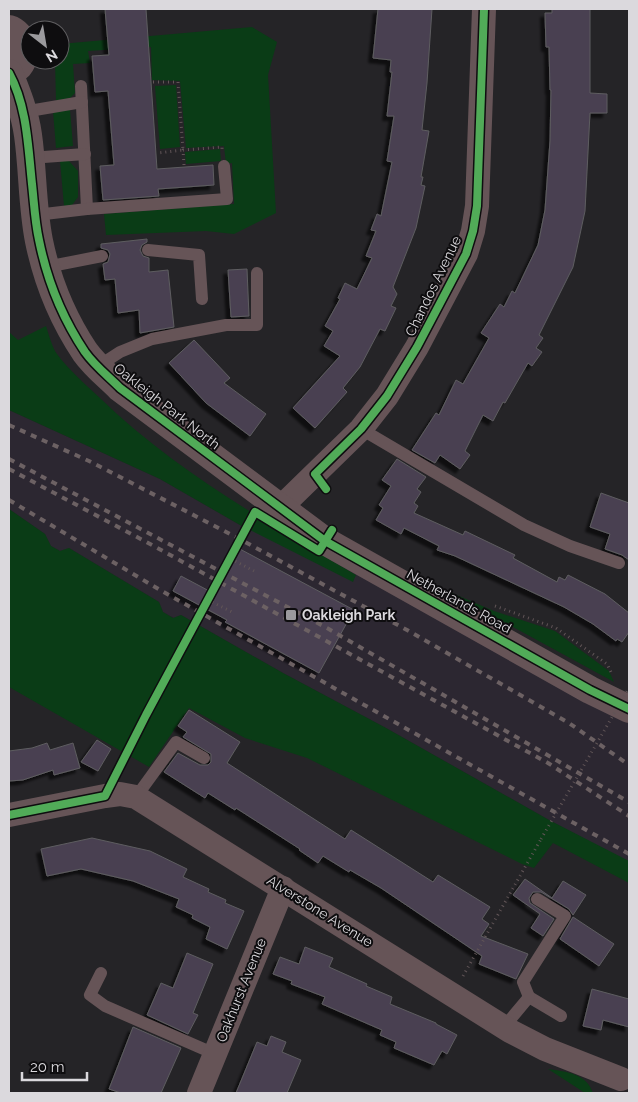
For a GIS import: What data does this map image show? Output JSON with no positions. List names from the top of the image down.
{
  "streets": {
    "street": [
      "Chandos Avenue",
      "Oakleigh Park North",
      "Netherlands Road",
      "Alverstone Avenue",
      "Oakhurst Avenue"
    ]
  },
  "crossings": [
    ["Chandos Avenue", "Oakleigh Park North"],
    ["Chandos Avenue", "Netherlands Road"],
    ["Oakleigh Park North", "Netherlands Road"],
    ["Alverstone Avenue", "Oakhurst Avenue"]
  ],
  "places": {
    "transit": ["Oakleigh Park"]
  },
  "scale_bar": "20 m",
  "north": "bottom right"
}
